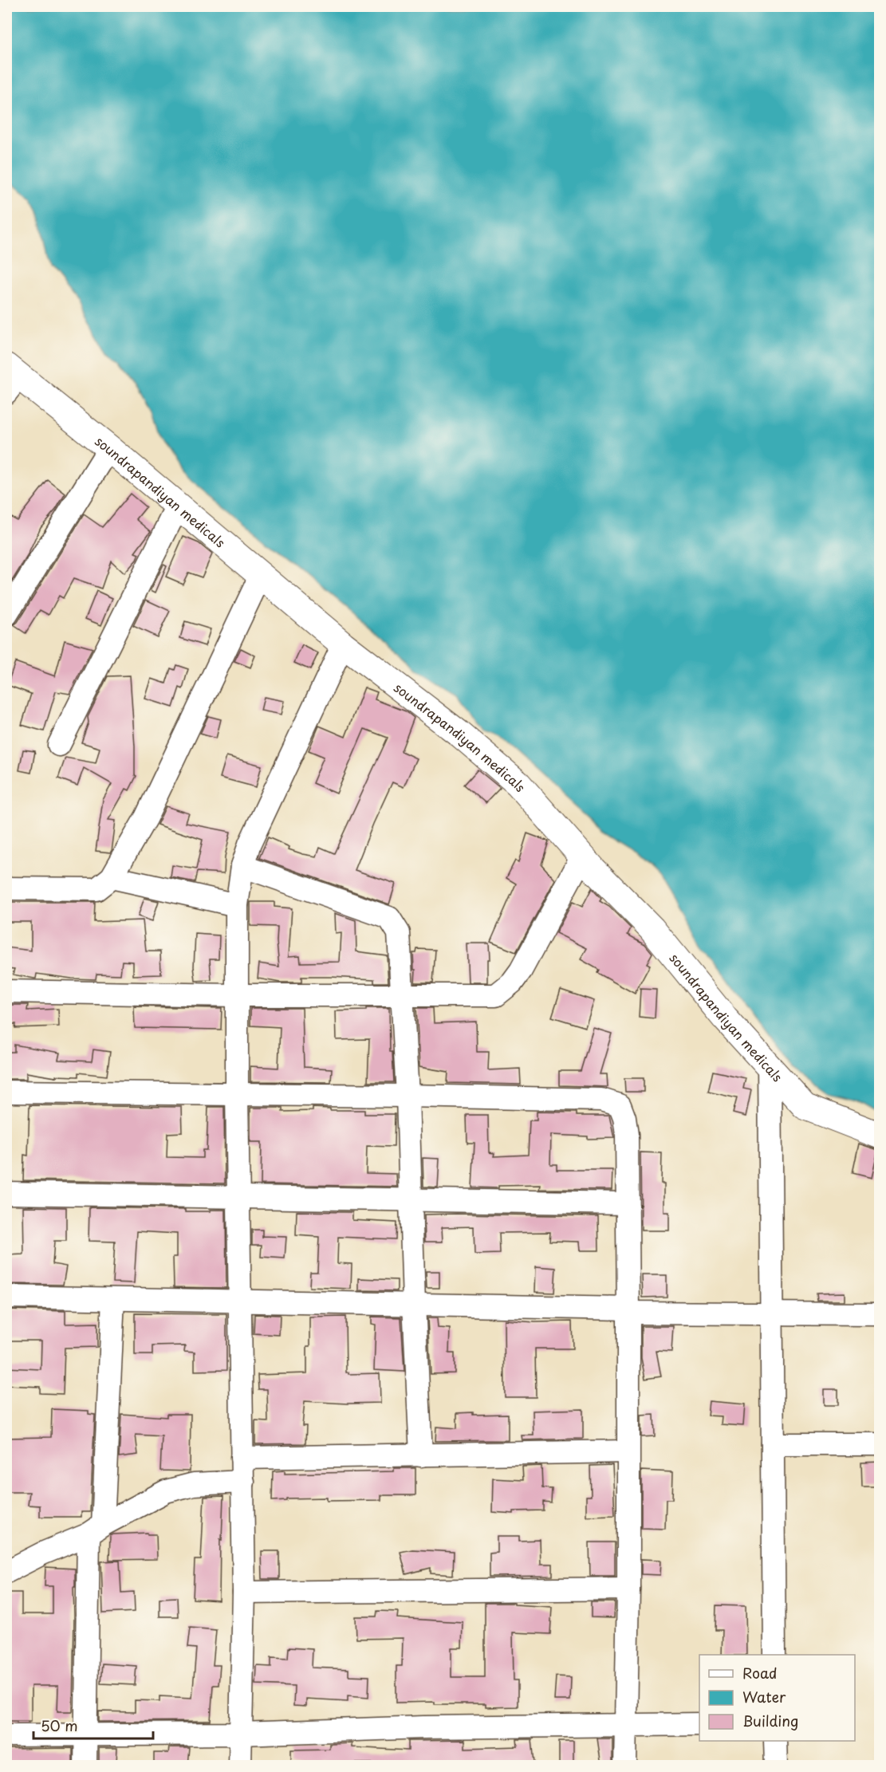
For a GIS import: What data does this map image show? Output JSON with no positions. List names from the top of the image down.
{
  "streets": {
    "main road": ["soundrapandiyan medicals"]
  },
  "legend": ["Road", "Water", "Building"],
  "scale_bar": "50 m"
}
